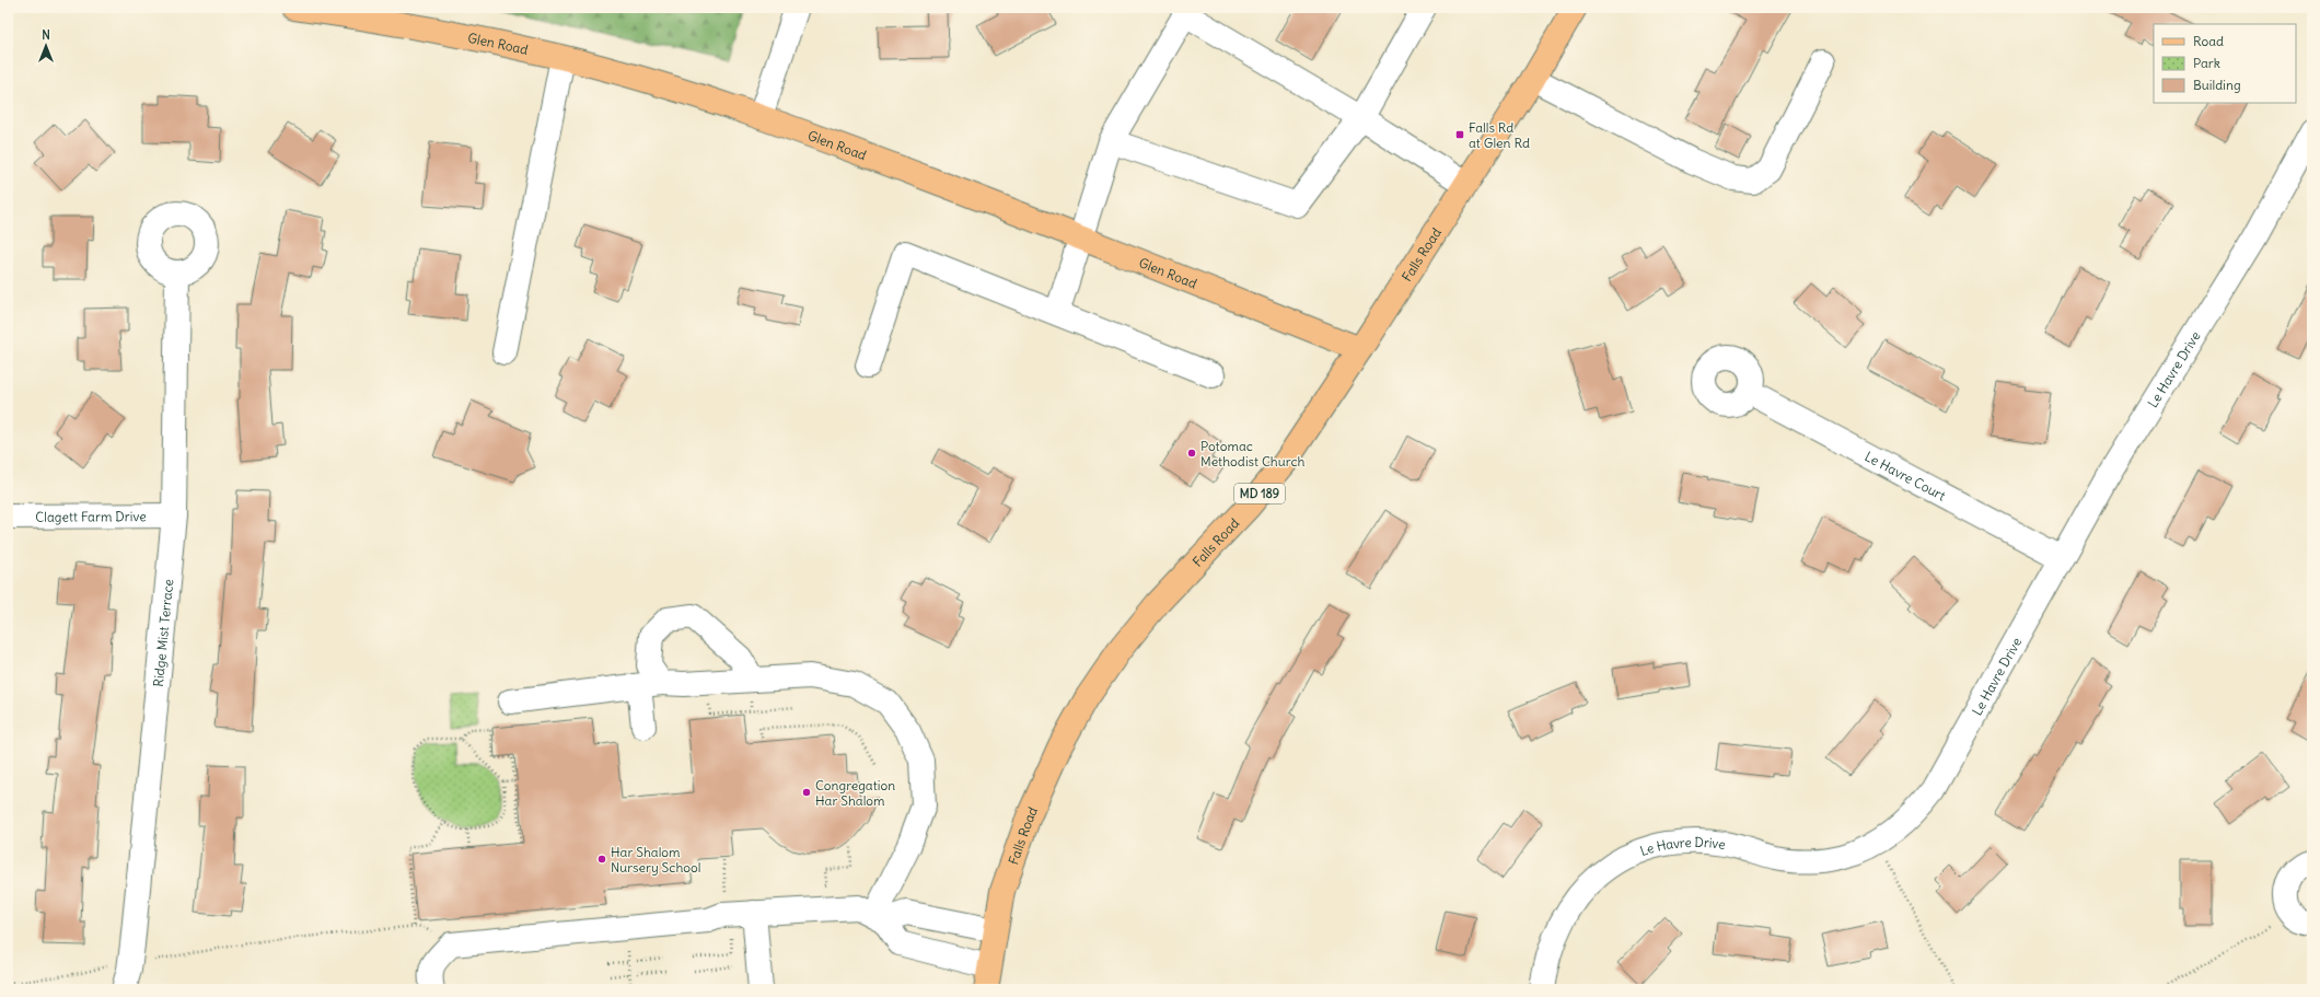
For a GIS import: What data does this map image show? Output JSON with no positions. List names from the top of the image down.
{
  "streets": {
    "main road": ["Glen Road", "Falls Road", "MD 189"],
    "street": [
      "Le Havre Drive",
      "Le Havre Court",
      "Clagett Farm Drive",
      "Ridge Mist Terrace"
    ]
  },
  "crossings": [
    ["Glen Road", "Falls Road"],
    ["Le Havre Drive", "Le Havre Court"],
    ["Clagett Farm Drive", "Ridge Mist Terrace"]
  ],
  "places": {
    "transit": ["Falls Rd at Glen Rd"],
    "other": ["Potomac Methodist Church", "Congregation Har Shalom", "Har Shalom Nursery School"]
  },
  "legend": ["Road", "Park", "Building"],
  "north": "top"
}
